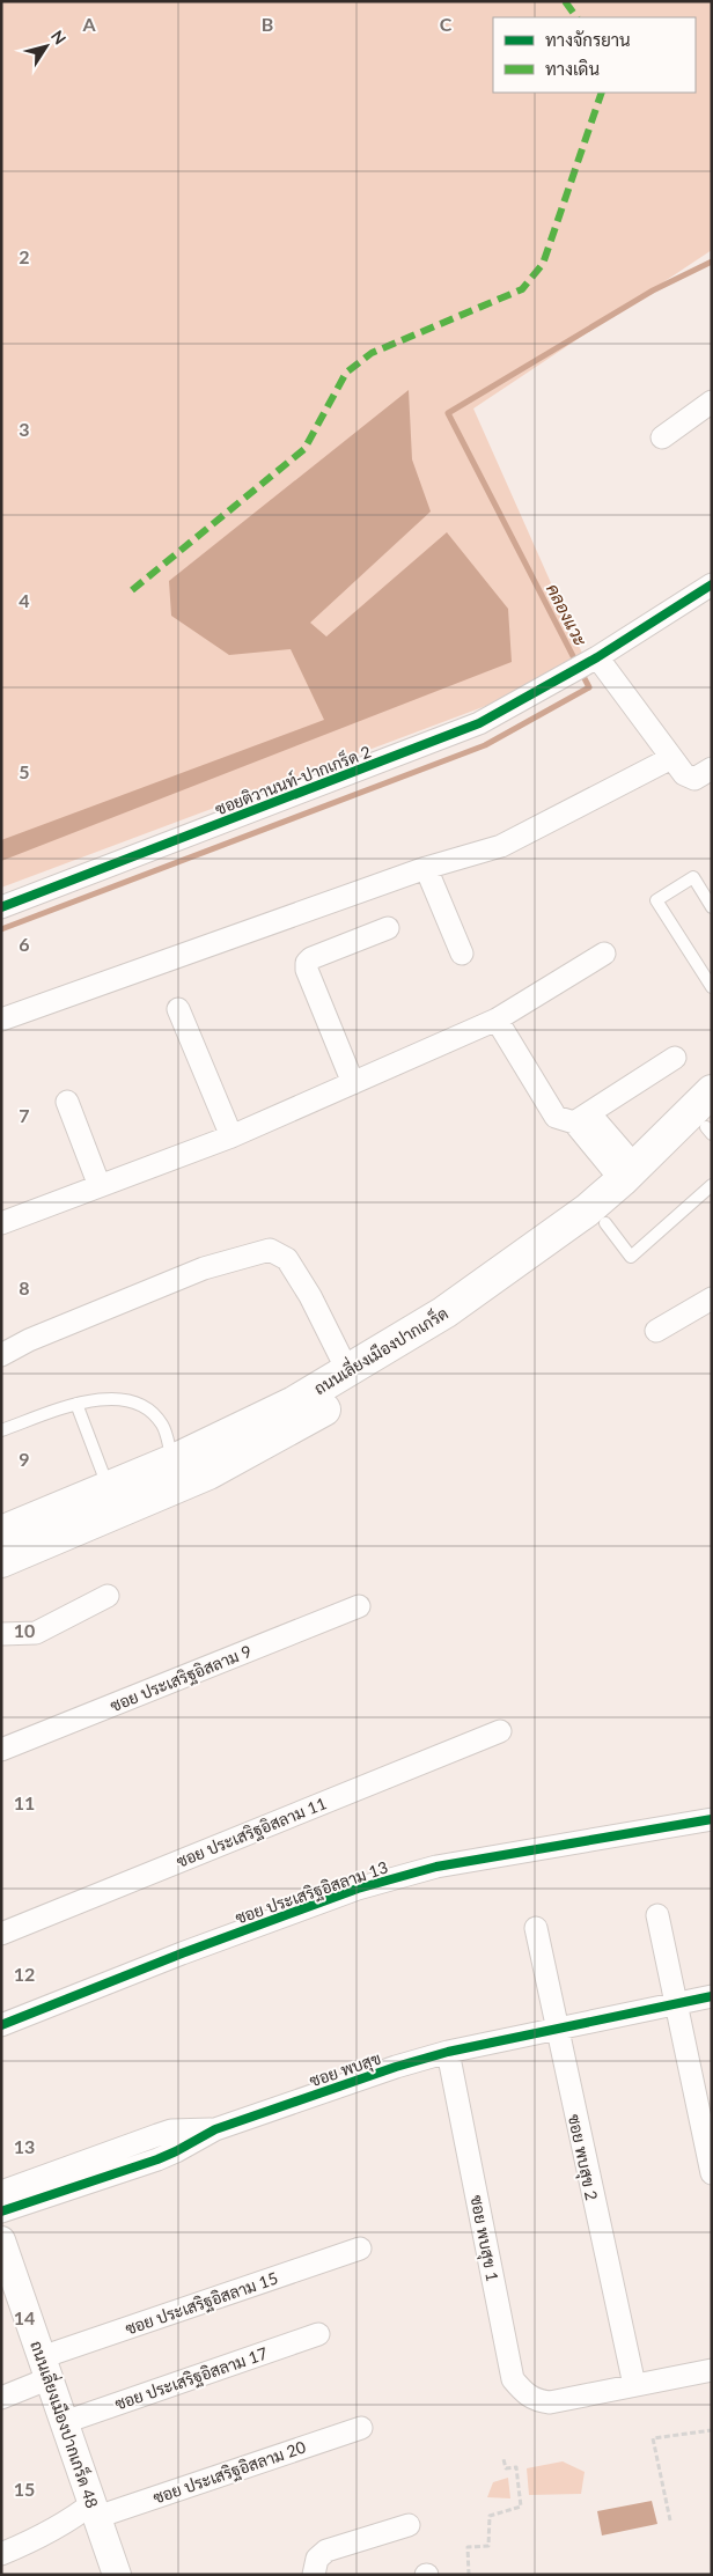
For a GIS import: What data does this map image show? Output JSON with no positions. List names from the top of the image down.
{
  "streets": {
    "main road": ["ถนนเลี่ยงเมืองปากเกร็ด"],
    "street": [
      "ซอยติวานนท์-ปากเกร็ด 2",
      "ซอย ประเสริฐอิสลาม 9",
      "ซอย ประเสริฐอิสลาม 11",
      "ซอย ประเสริฐอิสลาม 13",
      "ซอย พบสุข",
      "ซอย พบสุข 2",
      "ซอย พบสุข 1",
      "ซอย ประเสริฐอิสลาม 15",
      "ซอย ประเสริฐอิสลาม 17",
      "ถนนเลี่ยงเมืองปากเกร็ด 48",
      "ซอย ประเสริฐอิสลาม 20"
    ]
  },
  "crossings": [
    ["ซอย พบสุข", "ซอย พบสุข 2"],
    ["ซอย พบสุข", "ซอย พบสุข 1"],
    ["ซอย พบสุข 2", "ซอย พบสุข 1"],
    ["ซอย ประเสริฐอิสลาม 15", "ถนนเลี่ยงเมืองปากเกร็ด 48"],
    ["ซอย ประเสริฐอิสลาม 17", "ถนนเลี่ยงเมืองปากเกร็ด 48"],
    ["ถนนเลี่ยงเมืองปากเกร็ด 48", "ซอย ประเสริฐอิสลาม 20"]
  ],
  "water": ["คลองแวะ"],
  "legend": ["ทางจักรยาน", "ทางเดิน"],
  "north": "top right",
  "grid": {
    "columns": ["A", "B", "C"],
    "rows": [
      "2",
      "3",
      "4",
      "5",
      "6",
      "7",
      "8",
      "9",
      "10",
      "11",
      "12",
      "13",
      "14",
      "15"
    ]
  }
}
